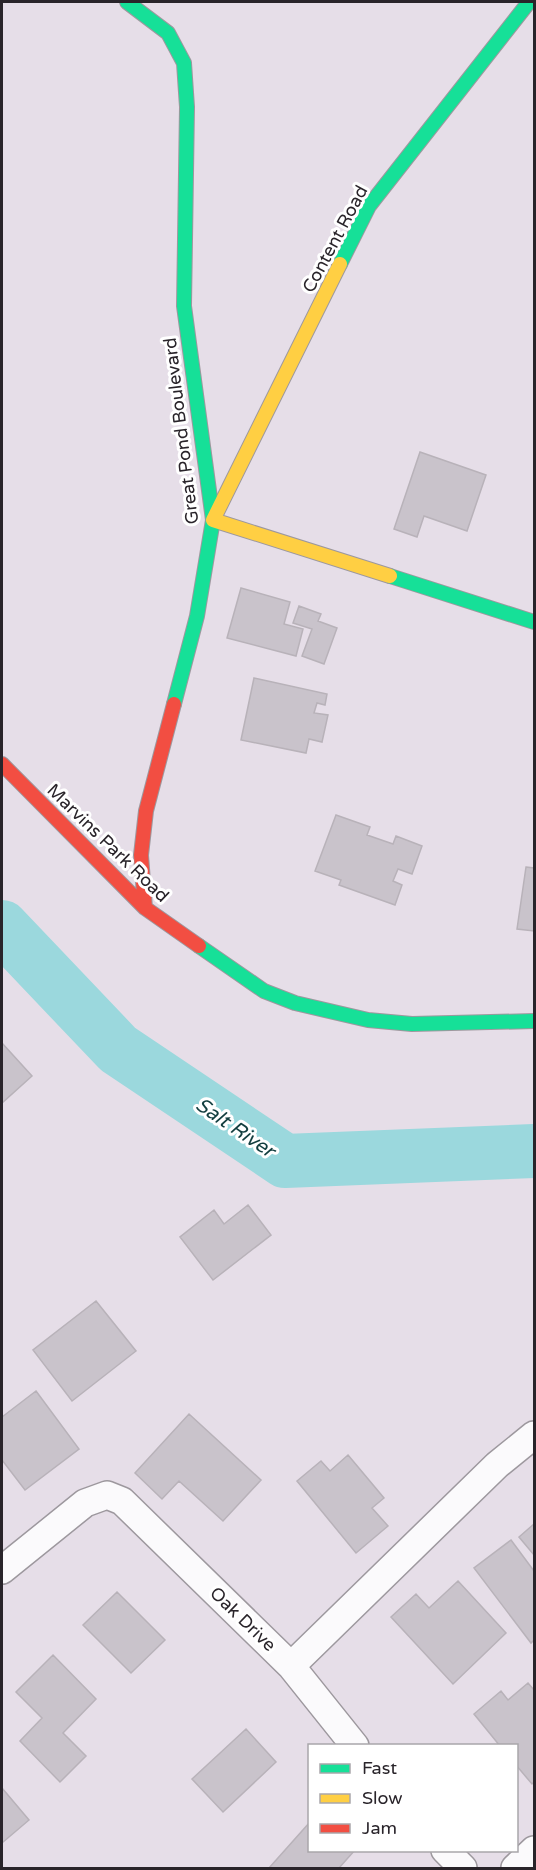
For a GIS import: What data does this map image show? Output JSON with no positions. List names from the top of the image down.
{
  "streets": {
    "street": [
      "Content Road",
      "Great Pond Boulevard",
      "Marvins Park Road",
      "Oak Drive"
    ]
  },
  "crossings": [
    ["Content Road", "Great Pond Boulevard"],
    ["Great Pond Boulevard", "Marvins Park Road"]
  ],
  "water": ["Salt River"],
  "legend": ["Fast", "Slow", "Jam"]
}
